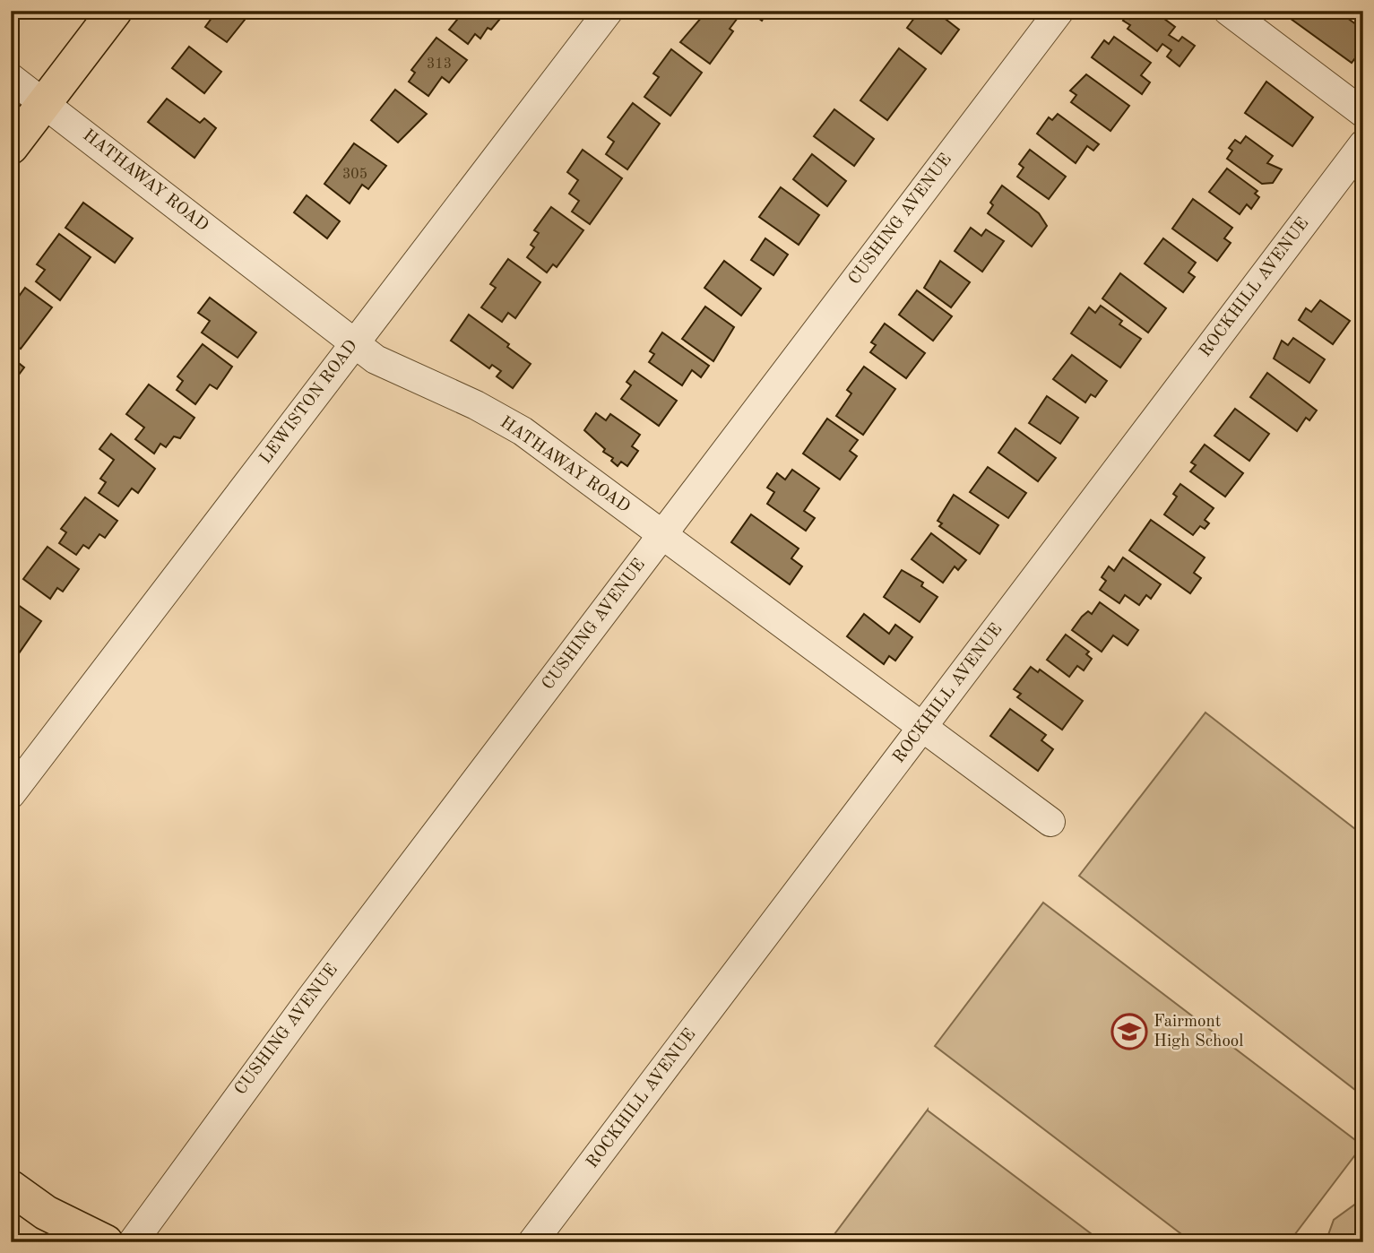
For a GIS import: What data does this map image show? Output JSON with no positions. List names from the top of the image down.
{
  "streets": {
    "street": [
      "HATHAWAY ROAD",
      "CUSHING AVENUE",
      "ROCKHILL AVENUE",
      "LEWISTON ROAD"
    ]
  },
  "crossings": [
    ["HATHAWAY ROAD", "CUSHING AVENUE"],
    ["HATHAWAY ROAD", "ROCKHILL AVENUE"],
    ["HATHAWAY ROAD", "LEWISTON ROAD"]
  ],
  "places": {
    "school or university": ["Fairmont High School"]
  },
  "house_numbers": ["313", "305"]
}
